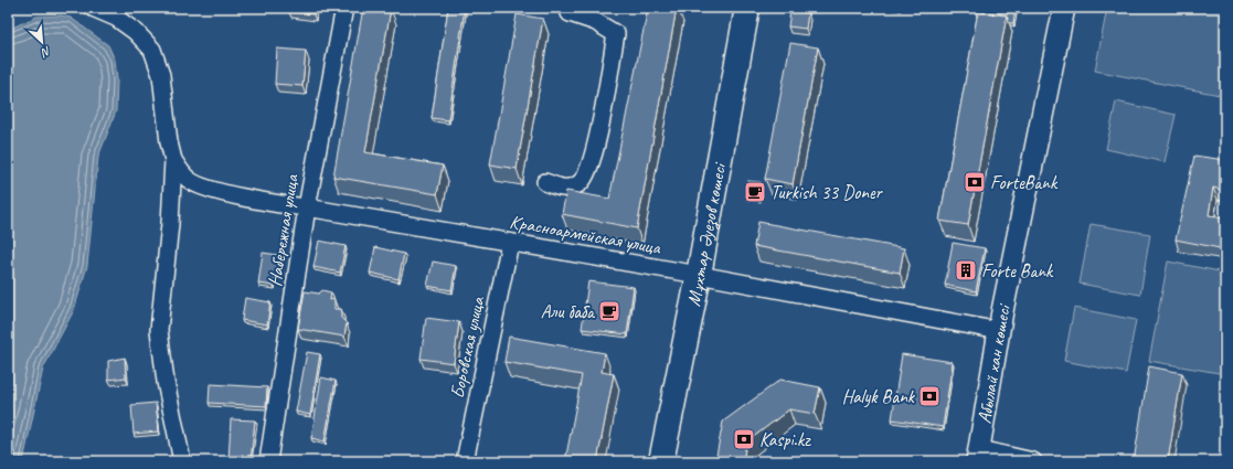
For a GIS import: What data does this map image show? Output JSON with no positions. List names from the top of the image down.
{
  "streets": {
    "main road": ["Мұхтар Әуезов көшесі"],
    "street": [
      "Набережная улица",
      "Красноармейская улица",
      "Боровская улица",
      "Абылай хан көшесі"
    ]
  },
  "crossings": [
    ["Набережная улица", "Красноармейская улица"],
    ["Красноармейская улица", "Мұхтар Әуезов көшесі"],
    ["Красноармейская улица", "Боровская улица"],
    ["Красноармейская улица", "Абылай хан көшесі"]
  ],
  "places": {
    "bank": ["ForteBank", "Halyk Bank", "Kaspi.kz"],
    "cafe": ["Turkish 33 Doner", "Али баба"],
    "building": ["Forte Bank"]
  },
  "north": "bottom right"
}
